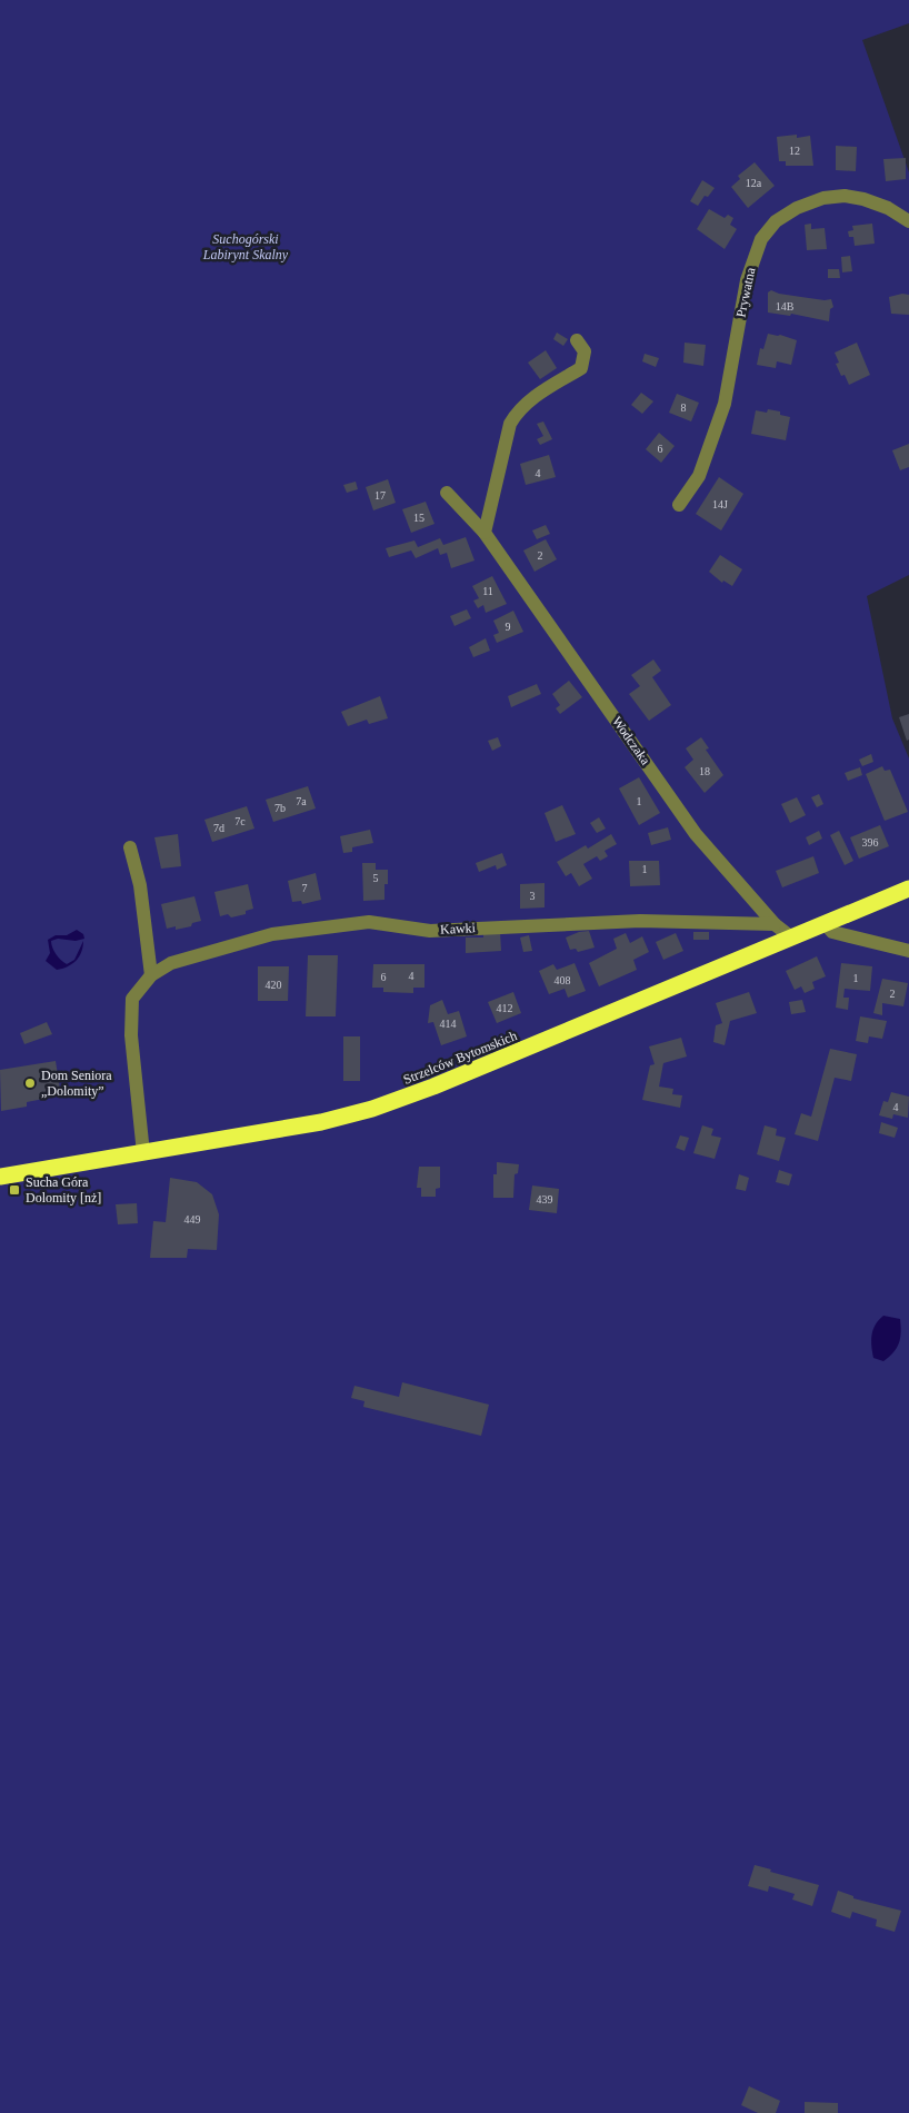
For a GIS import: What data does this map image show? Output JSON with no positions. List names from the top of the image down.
{
  "streets": {
    "highway": ["Strzelców Bytomskich"],
    "street": ["Prywatna", "Wodczaka", "Kawki"]
  },
  "crossings": [
    ["Wodczaka", "Kawki"],
    ["Wodczaka", "Strzelców Bytomskich"],
    ["Kawki", "Strzelców Bytomskich"]
  ],
  "parks": ["Suchogórski Labirynt Skalny"],
  "places": {
    "other": ["Dom Seniora „Dolomity”"],
    "transit": ["Sucha Góra Dolomity [nż]"]
  },
  "house_numbers": [
    "12",
    "12a",
    "14B",
    "8",
    "6",
    "4",
    "17",
    "14J",
    "15",
    "2",
    "11",
    "9",
    "18",
    "7a",
    "1",
    "7b",
    "7c",
    "7d",
    "396",
    "1",
    "5",
    "7",
    "3",
    "4",
    "6",
    "1",
    "408",
    "420",
    "2",
    "412",
    "414",
    "4",
    "439",
    "449"
  ]
}
